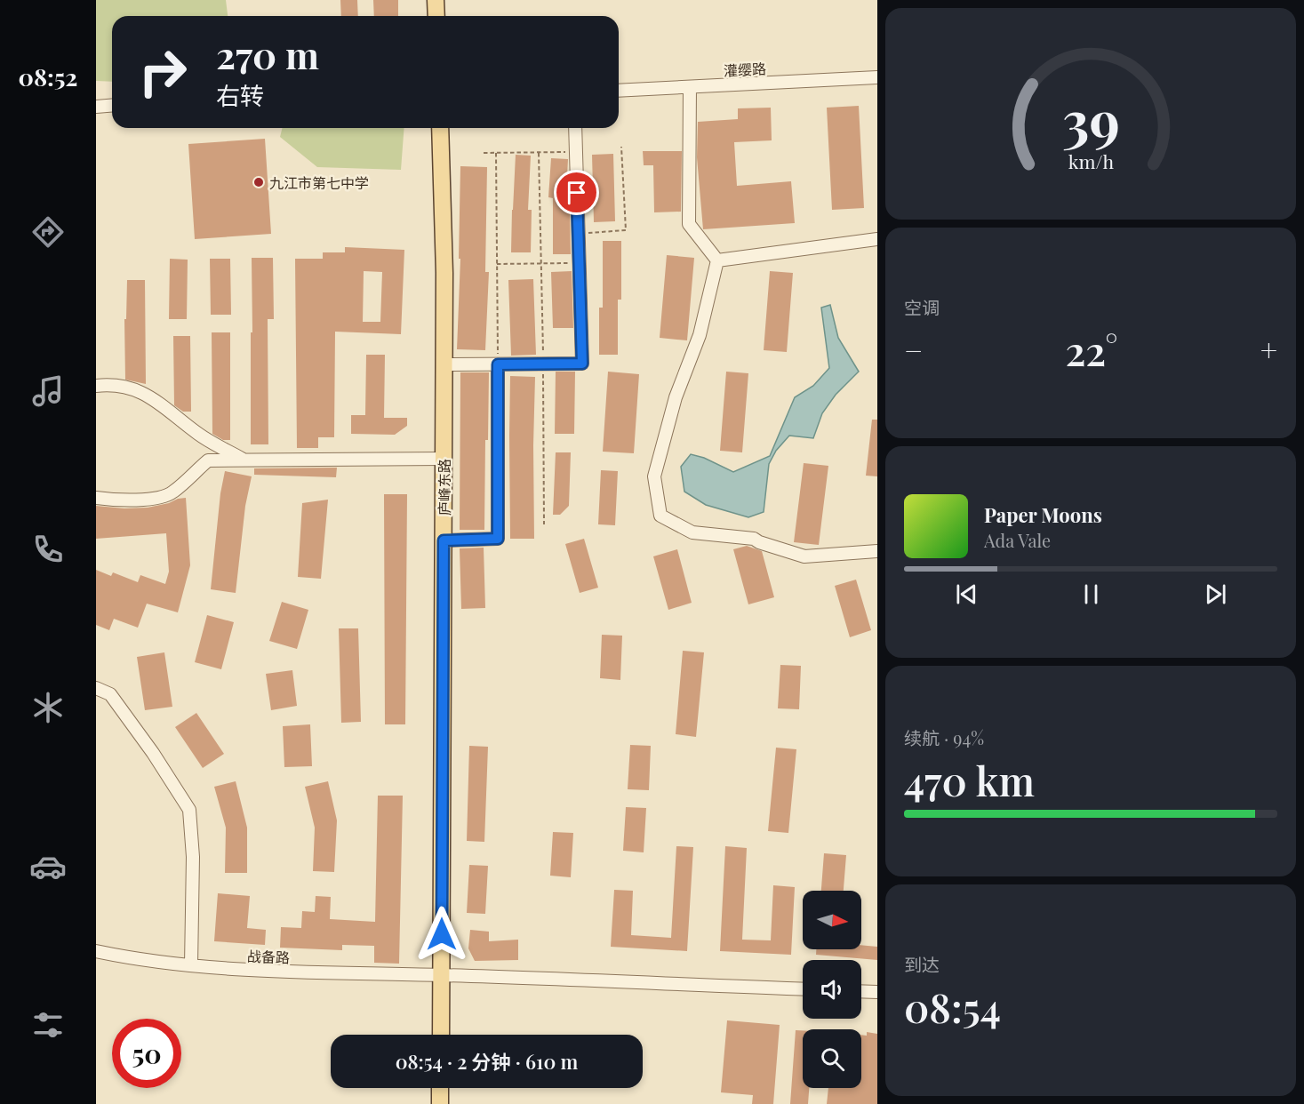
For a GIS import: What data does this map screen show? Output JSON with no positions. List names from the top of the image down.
{
  "streets": {
    "main road": ["庐峰东路"],
    "street": ["灌缨路", "战备路"]
  },
  "crossings": [
    ["庐峰东路", "战备路"]
  ],
  "places": ["九江市第七中学"],
  "north": "right",
  "page": {
    "tabs": "08:52",
    "turn": ["270 m", "右转"],
    "tile": [
      "空调",
      ["续航 · 94%", "470 km"],
      ["到达", "08:54"]
    ],
    "heat": ["−", "22°", "+"],
    "song": ["Paper Moons", "Ada Vale"],
    "limit": "50",
    "trip": "08:54 · 2 分钟 · 610 m",
    "gauge": ["39", "km/h"]
  }
}
